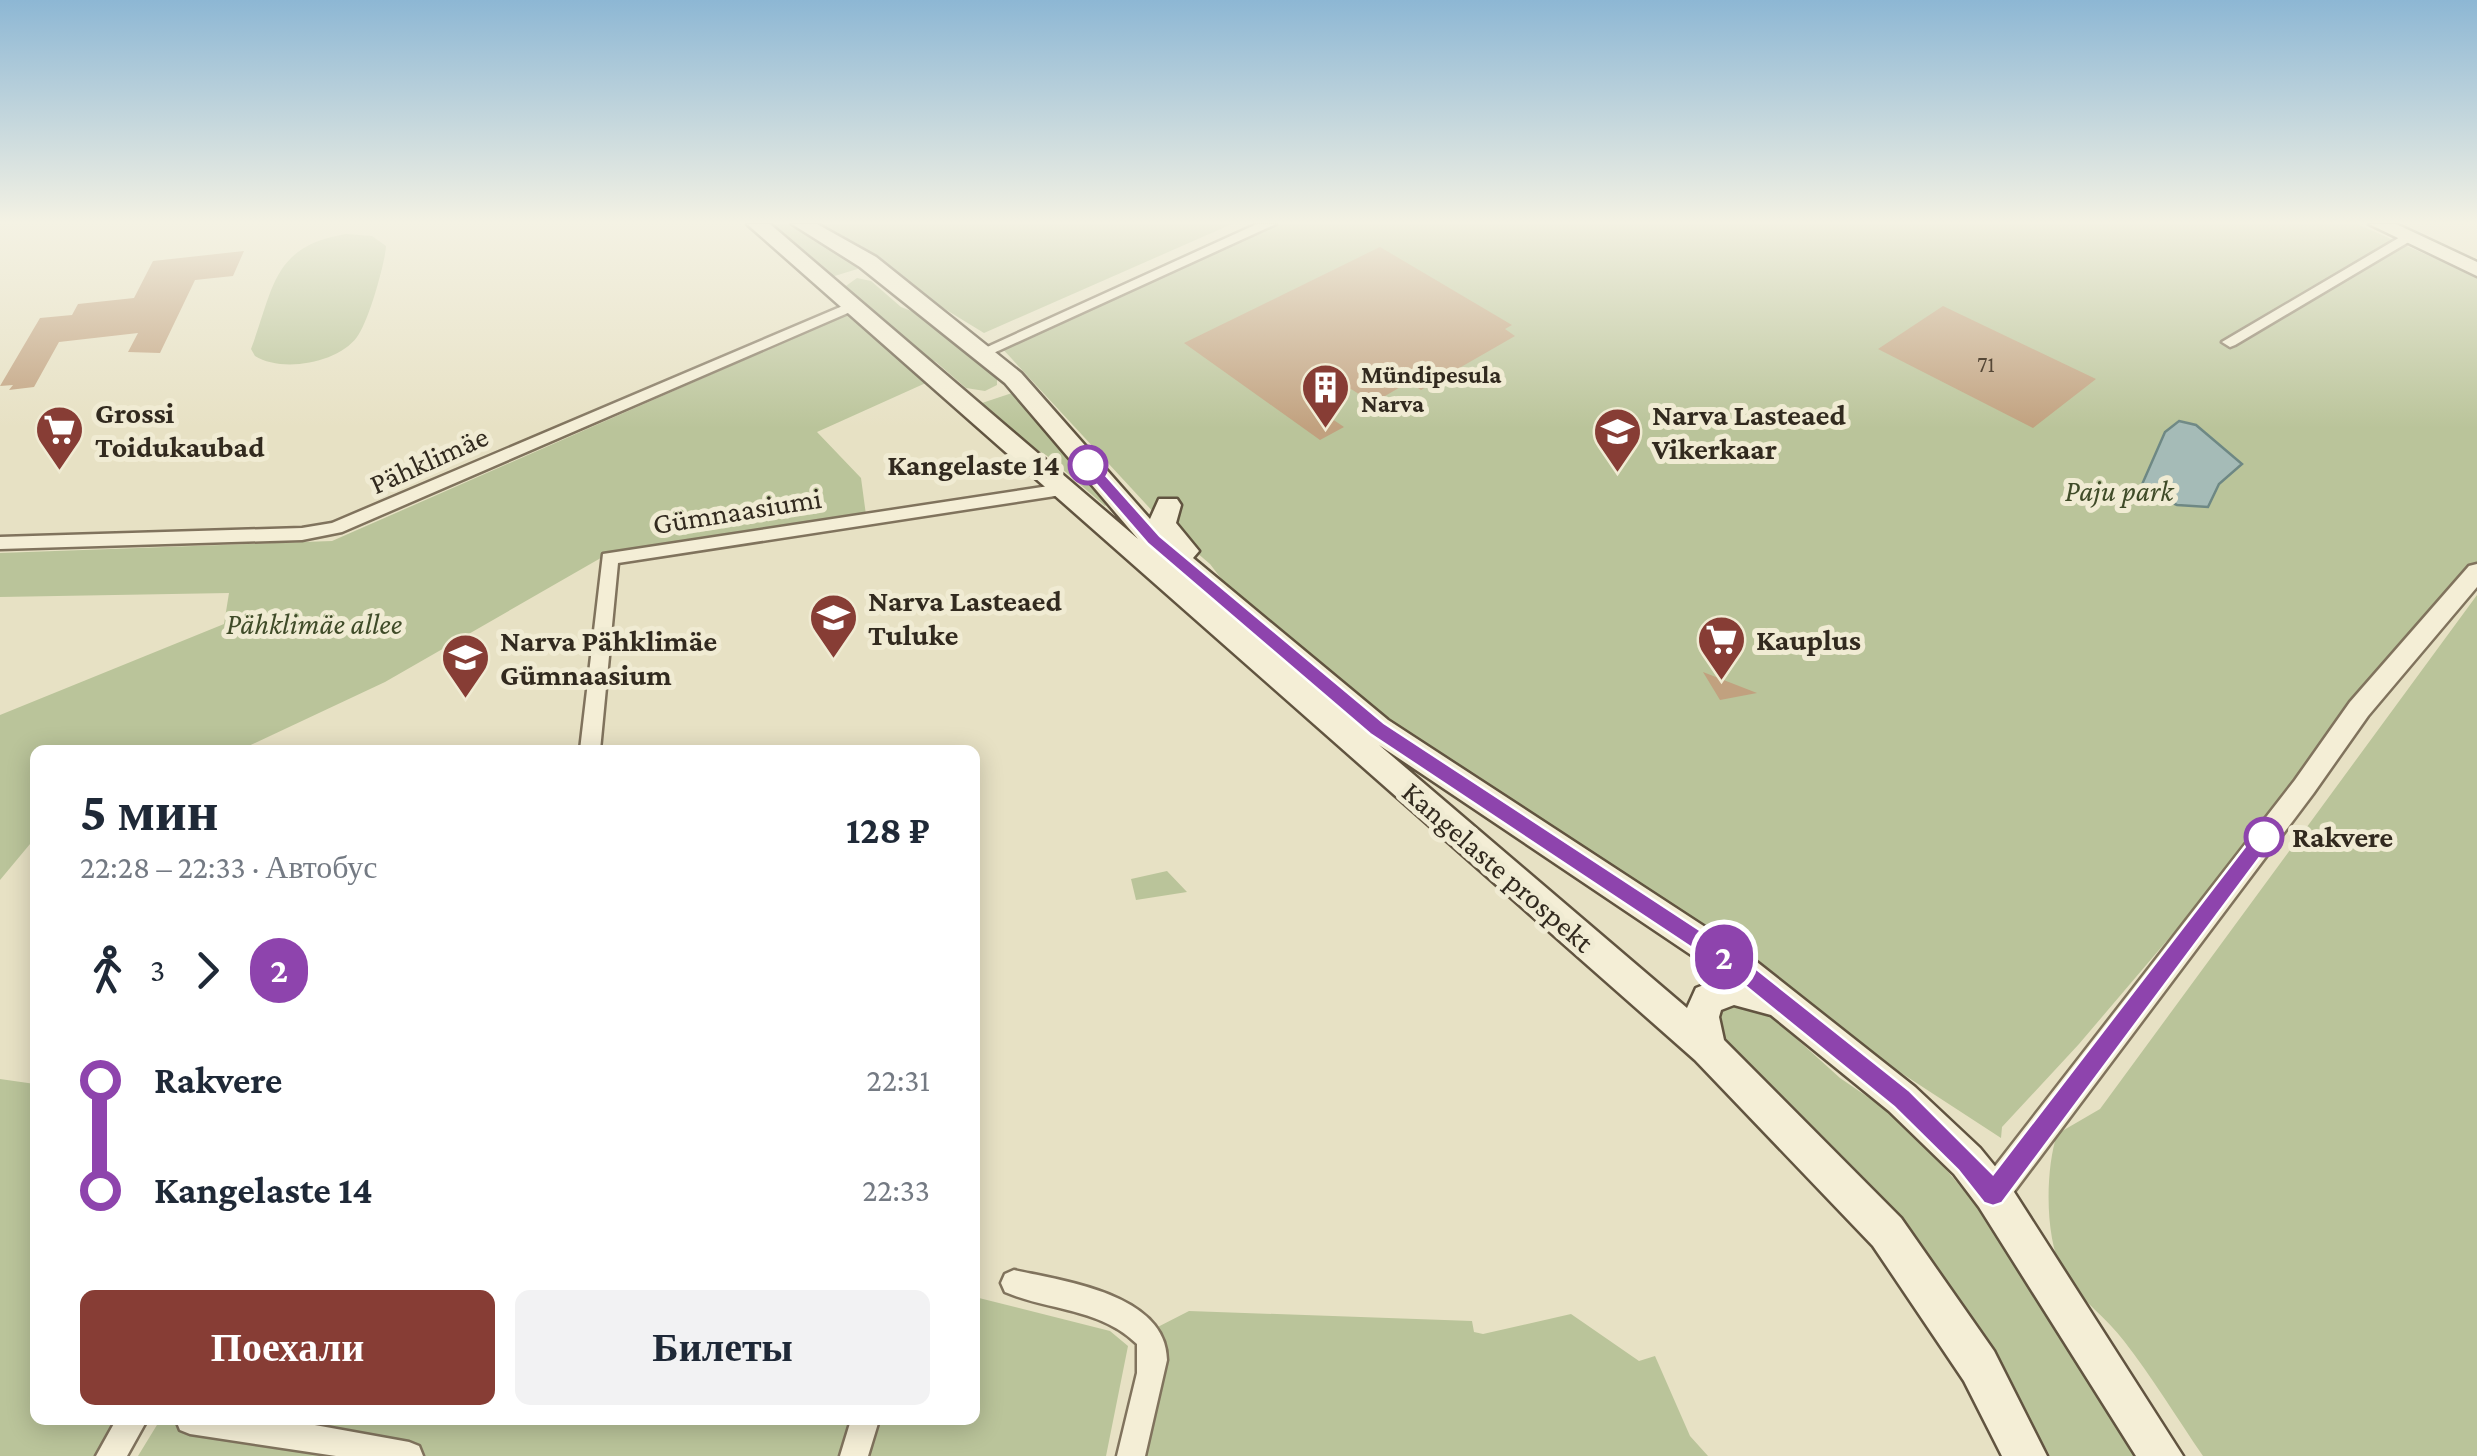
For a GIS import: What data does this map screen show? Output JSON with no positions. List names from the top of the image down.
{
  "streets": {
    "main road": ["Kangelaste prospekt"],
    "street": ["Pähklimäe", "Gümnaasiumi"]
  },
  "crossings": [
    ["Pähklimäe", "Kangelaste prospekt"],
    ["Gümnaasiumi", "Kangelaste prospekt"]
  ],
  "parks": ["Paju park", "Pähklimäe allee"],
  "places": {
    "building": ["Mündipesula Narva"],
    "other": ["Kangelaste 14", "Rakvere"],
    "supermarket": ["Grossi Toidukaubad", "Kauplus"],
    "school or university": ["Narva Lasteaed Vikerkaar", "Narva Lasteaed Tuluke", "Narva Pähklimäe Gümnaasium"]
  },
  "lines": ["bus line 2"],
  "house_numbers": ["71"],
  "page": {
    "on_map": "2",
    "heading": ["5 мин", "22:28 – 22:33 · Автобус", "128 ₽"],
    "legs": ["3", "2"],
    "list": [
      {
        "name": "Rakvere",
        "value": "22:31"
      },
      {
        "name": "Kangelaste 14",
        "value": "22:33"
      }
    ],
    "buttons": ["Поехали", "Билеты"]
  }
}
